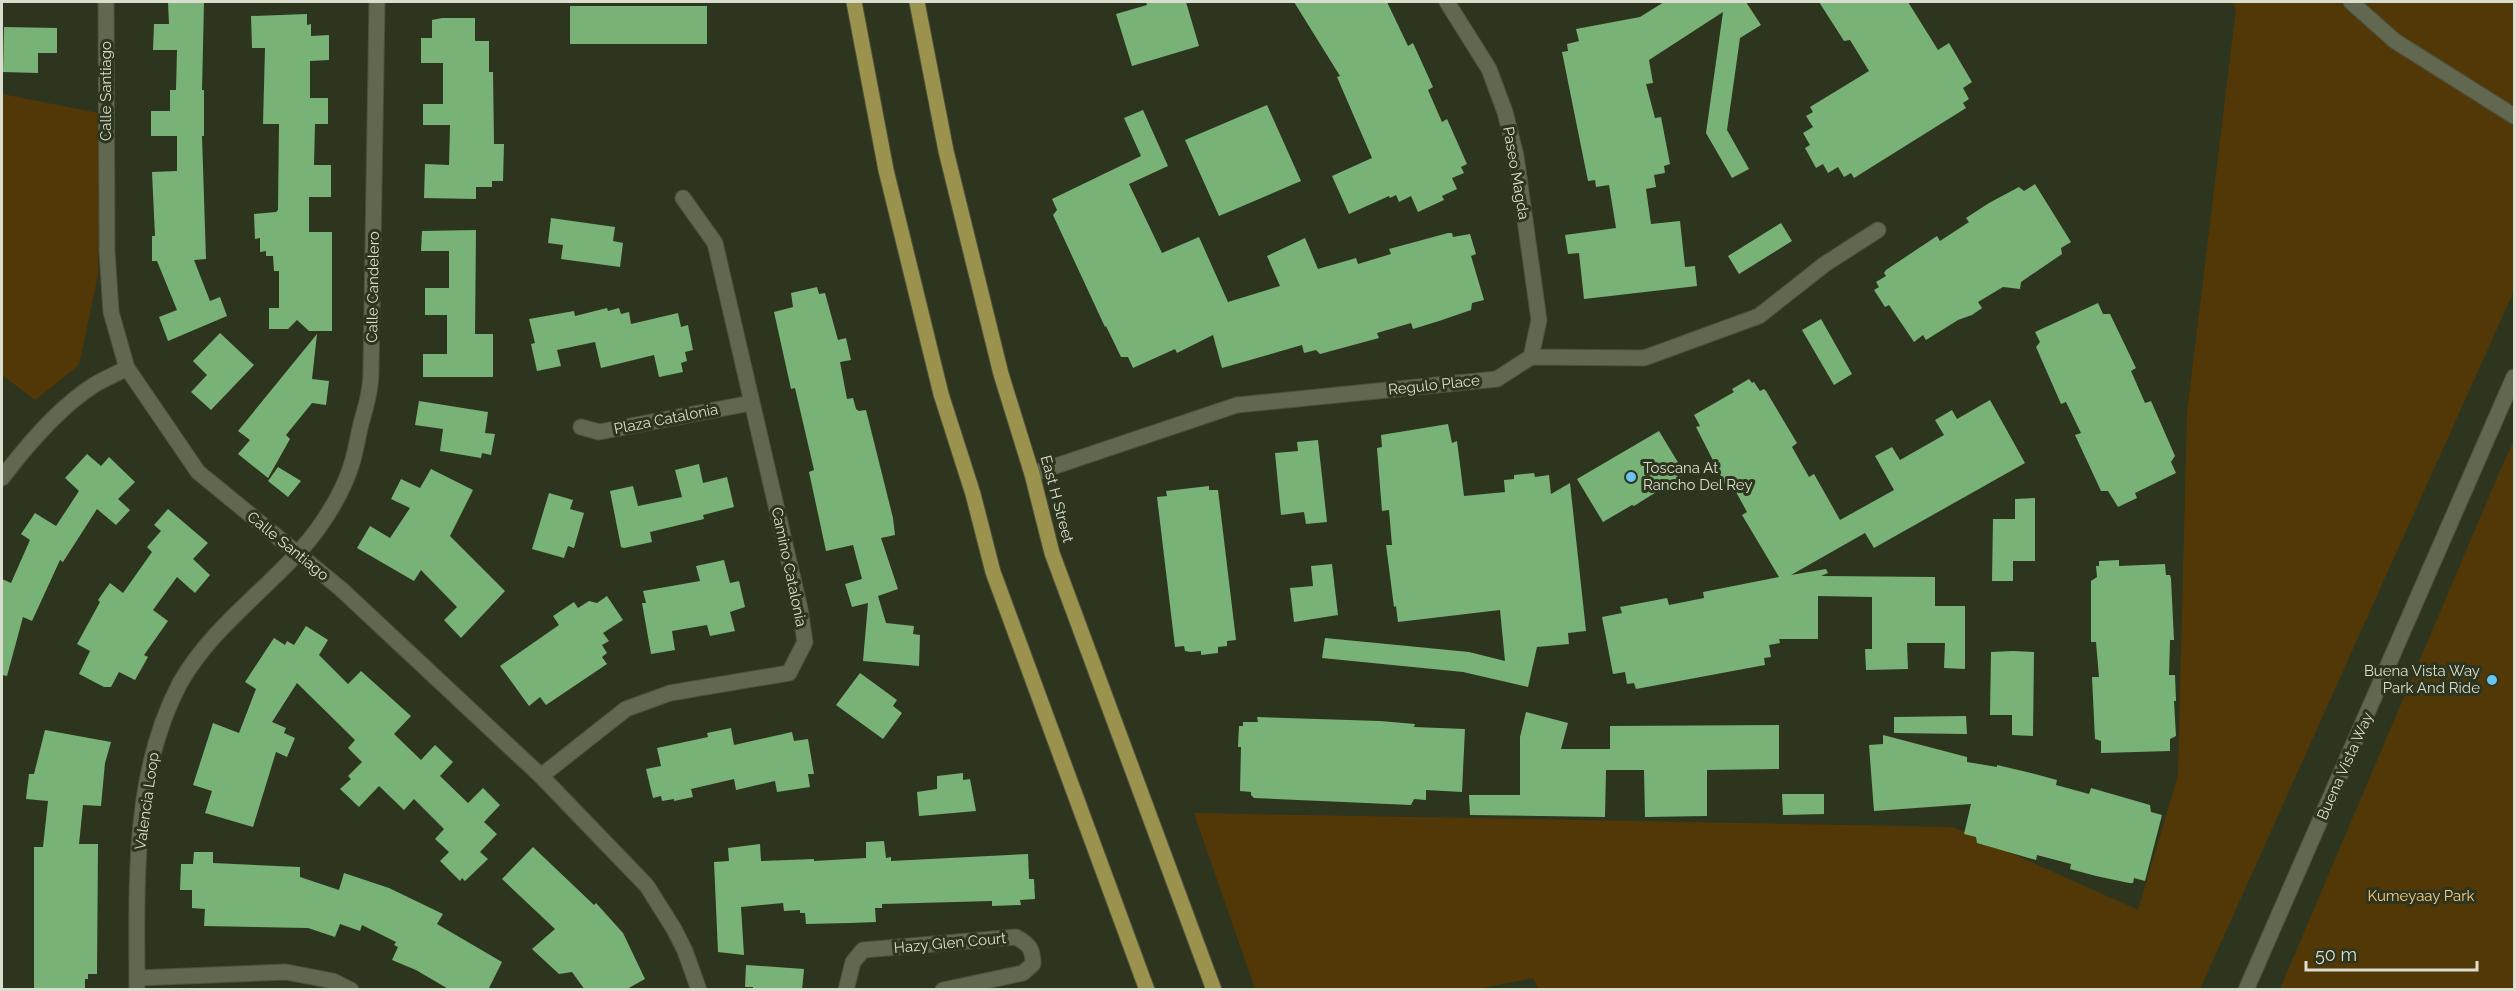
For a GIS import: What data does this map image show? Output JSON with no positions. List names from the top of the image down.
{
  "streets": {
    "main road": ["East H Street"],
    "street": [
      "Calle Santiago",
      "Paseo Magda",
      "Calle Candelero",
      "Regulo Place",
      "Plaza Catalonia",
      "Camino Catalonia",
      "Buena Vista Way",
      "Valencia Loop",
      "Hazy Glen Court"
    ]
  },
  "crossings": [
    ["Calle Santiago", "Calle Candelero"],
    ["Calle Santiago", "Camino Catalonia"],
    ["Calle Santiago", "Valencia Loop"],
    ["Paseo Magda", "Regulo Place"],
    ["Calle Candelero", "Valencia Loop"],
    ["Regulo Place", "East H Street"],
    ["Plaza Catalonia", "Camino Catalonia"]
  ],
  "parks": ["Kumeyaay Park"],
  "places": ["Toscana At Rancho Del Rey", "Buena Vista Way Park And Ride"],
  "scale_bar": "50 m"
}
